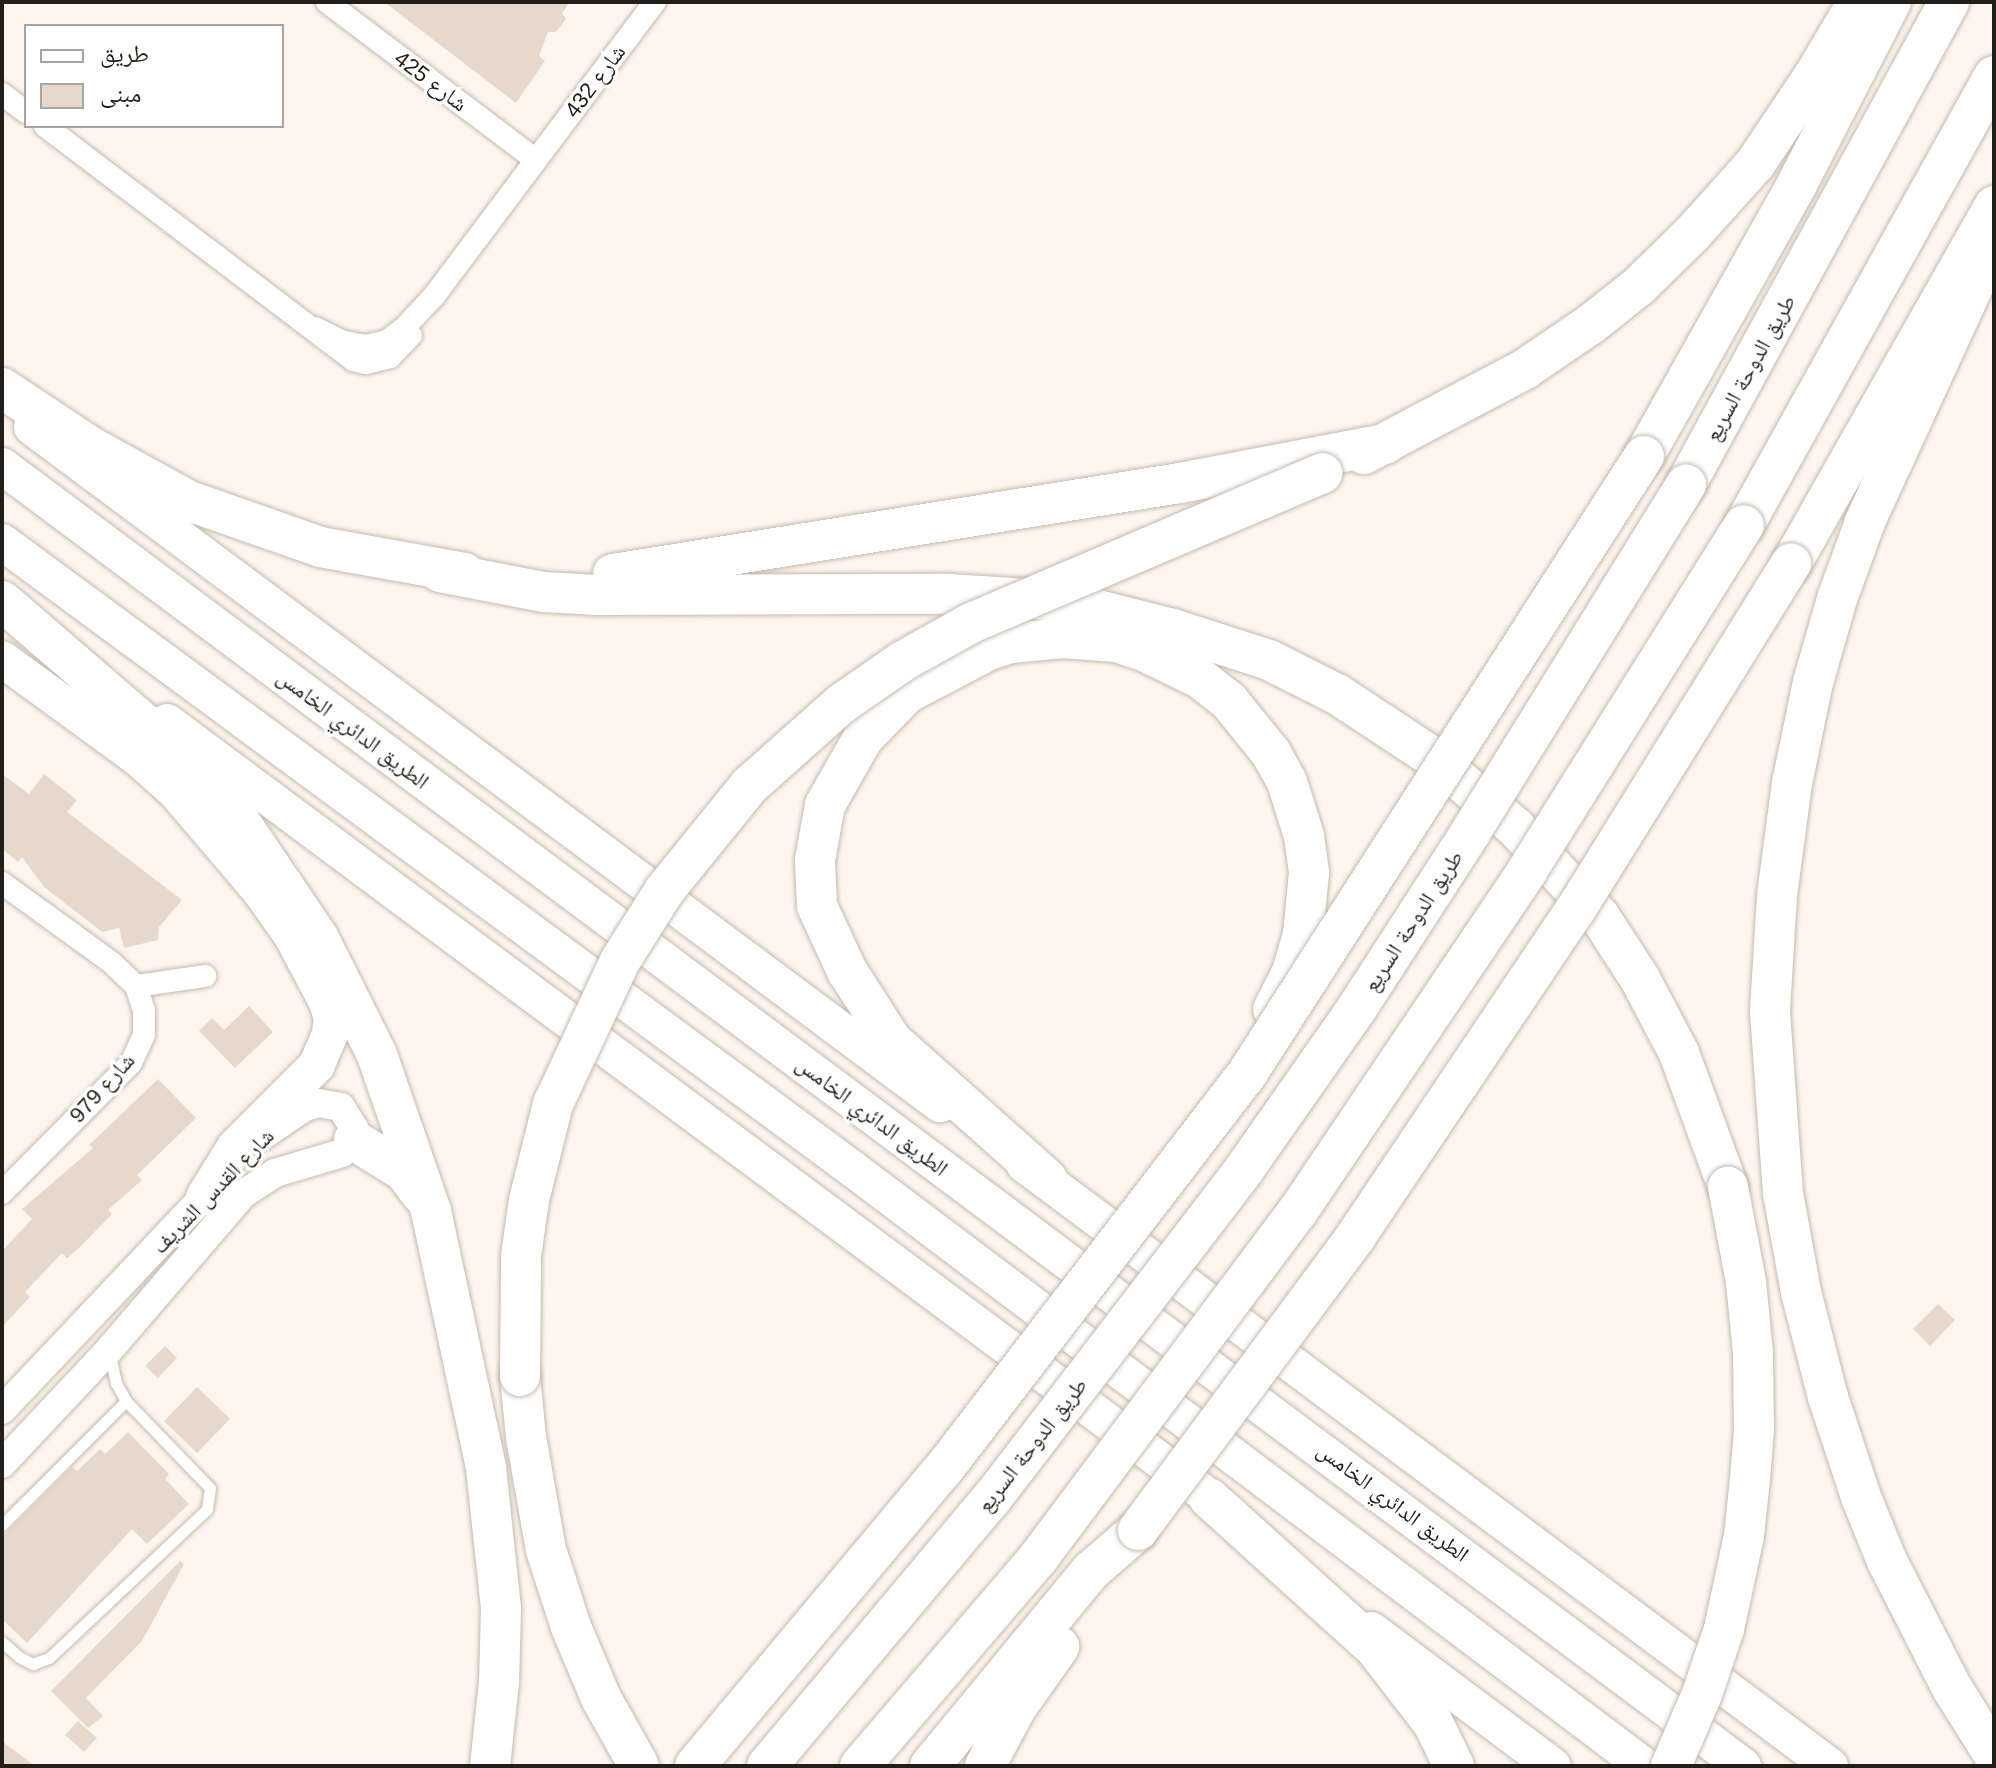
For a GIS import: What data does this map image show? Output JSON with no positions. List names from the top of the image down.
{
  "streets": {
    "highway": ["طريق الدوحة السريع", "الطريق الدائري الخامس"],
    "street": [
      "شارع 425",
      "شارع 432",
      "شارع 979",
      "شارع القدس الشريف"
    ]
  },
  "crossings": [
    ["شارع 425", "شارع 432"]
  ],
  "legend": ["طريق", "مبنى"]
}
